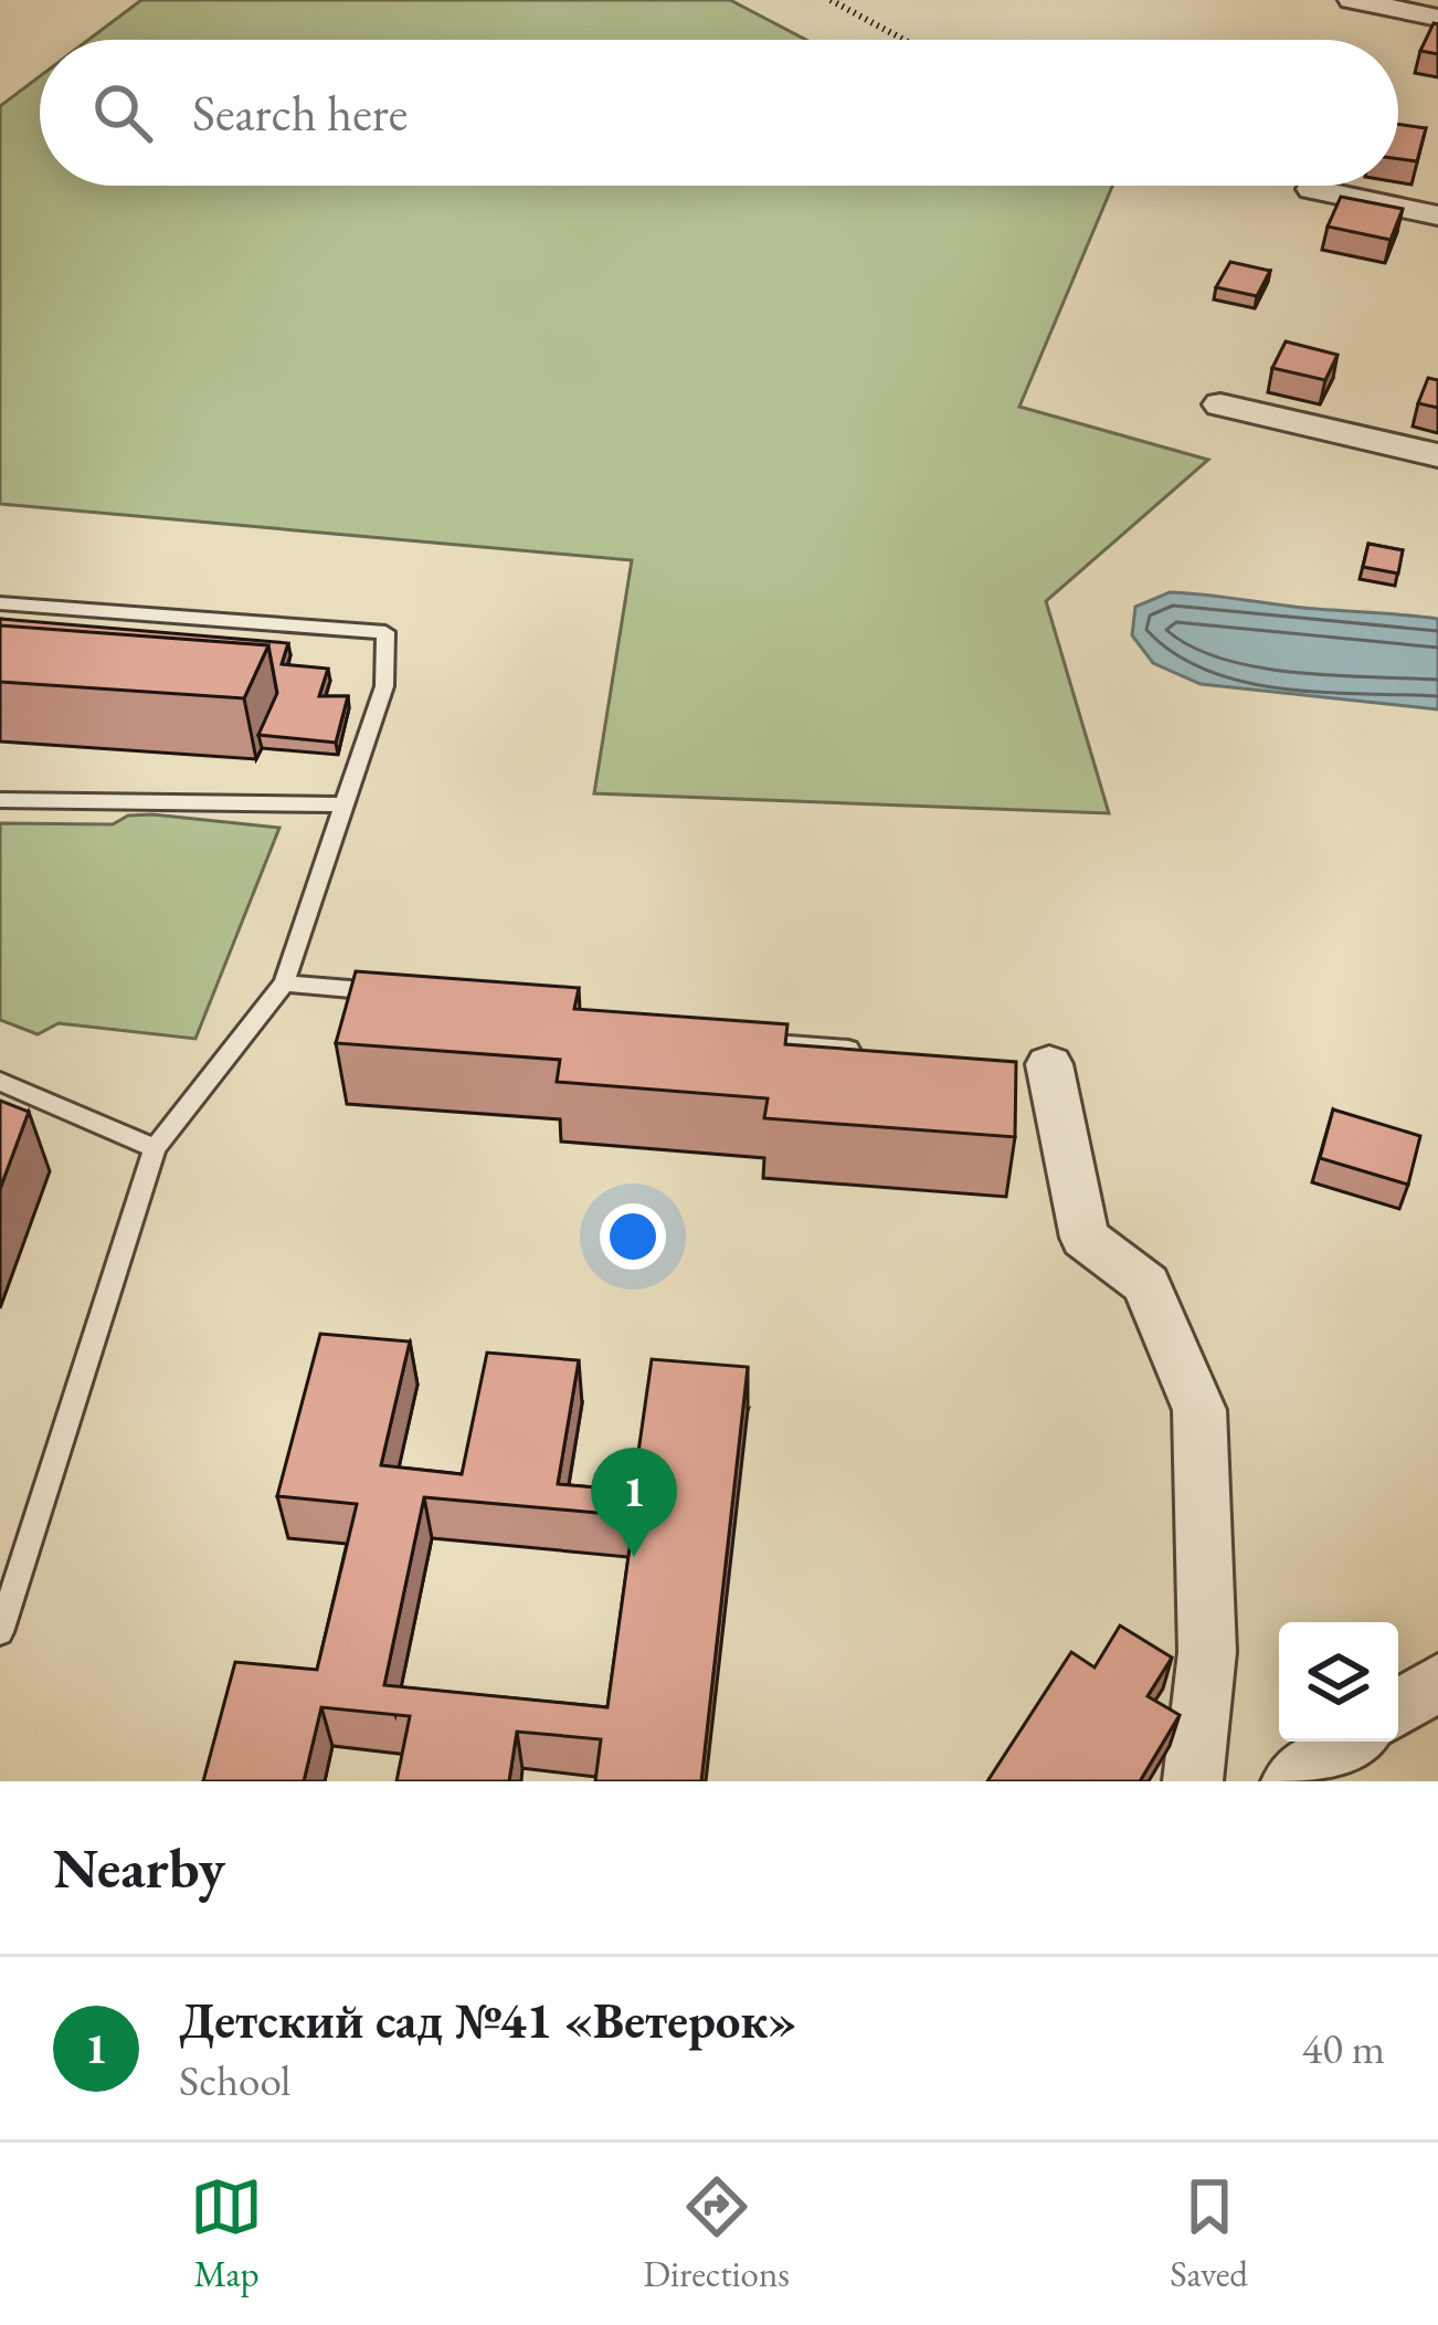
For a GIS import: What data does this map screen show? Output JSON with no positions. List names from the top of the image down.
{
  "page": {
    "search": "Search here",
    "pins": "1",
    "heading": "Nearby",
    "list": [
      {
        "mark": "1",
        "name": "Детский сад №41 «Ветерок»",
        "note": "School",
        "value": "40 m"
      }
    ],
    "nav": ["Map", "Directions", "Saved"]
  }
}
